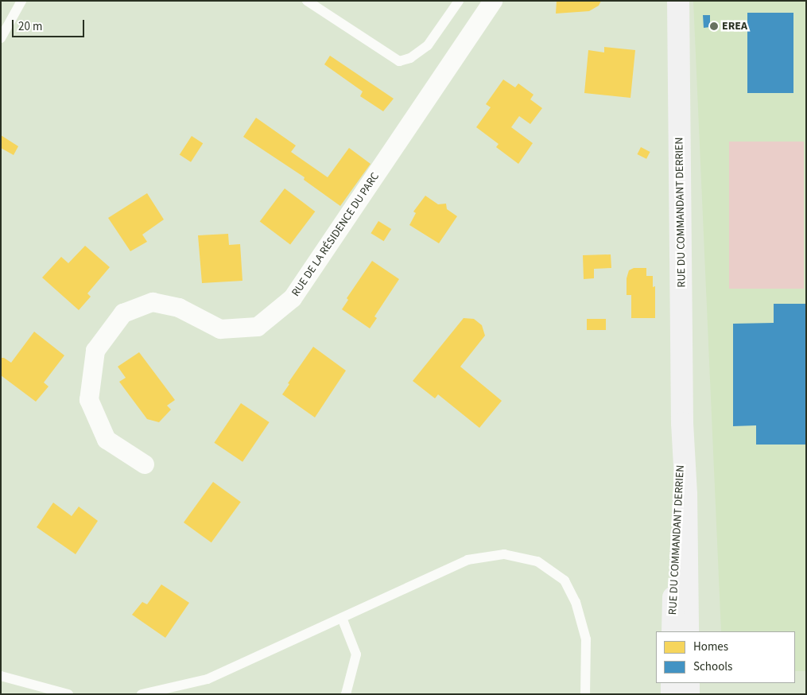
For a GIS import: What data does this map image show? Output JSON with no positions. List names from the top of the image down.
{
  "streets": {
    "main road": ["RUE DU COMMANDANT DERRIEN"],
    "street": ["RUE DE LA RÉSIDENCE DU PARC"]
  },
  "places": ["EREA"],
  "legend": ["Homes", "Schools"],
  "scale_bar": "20 m"
}
